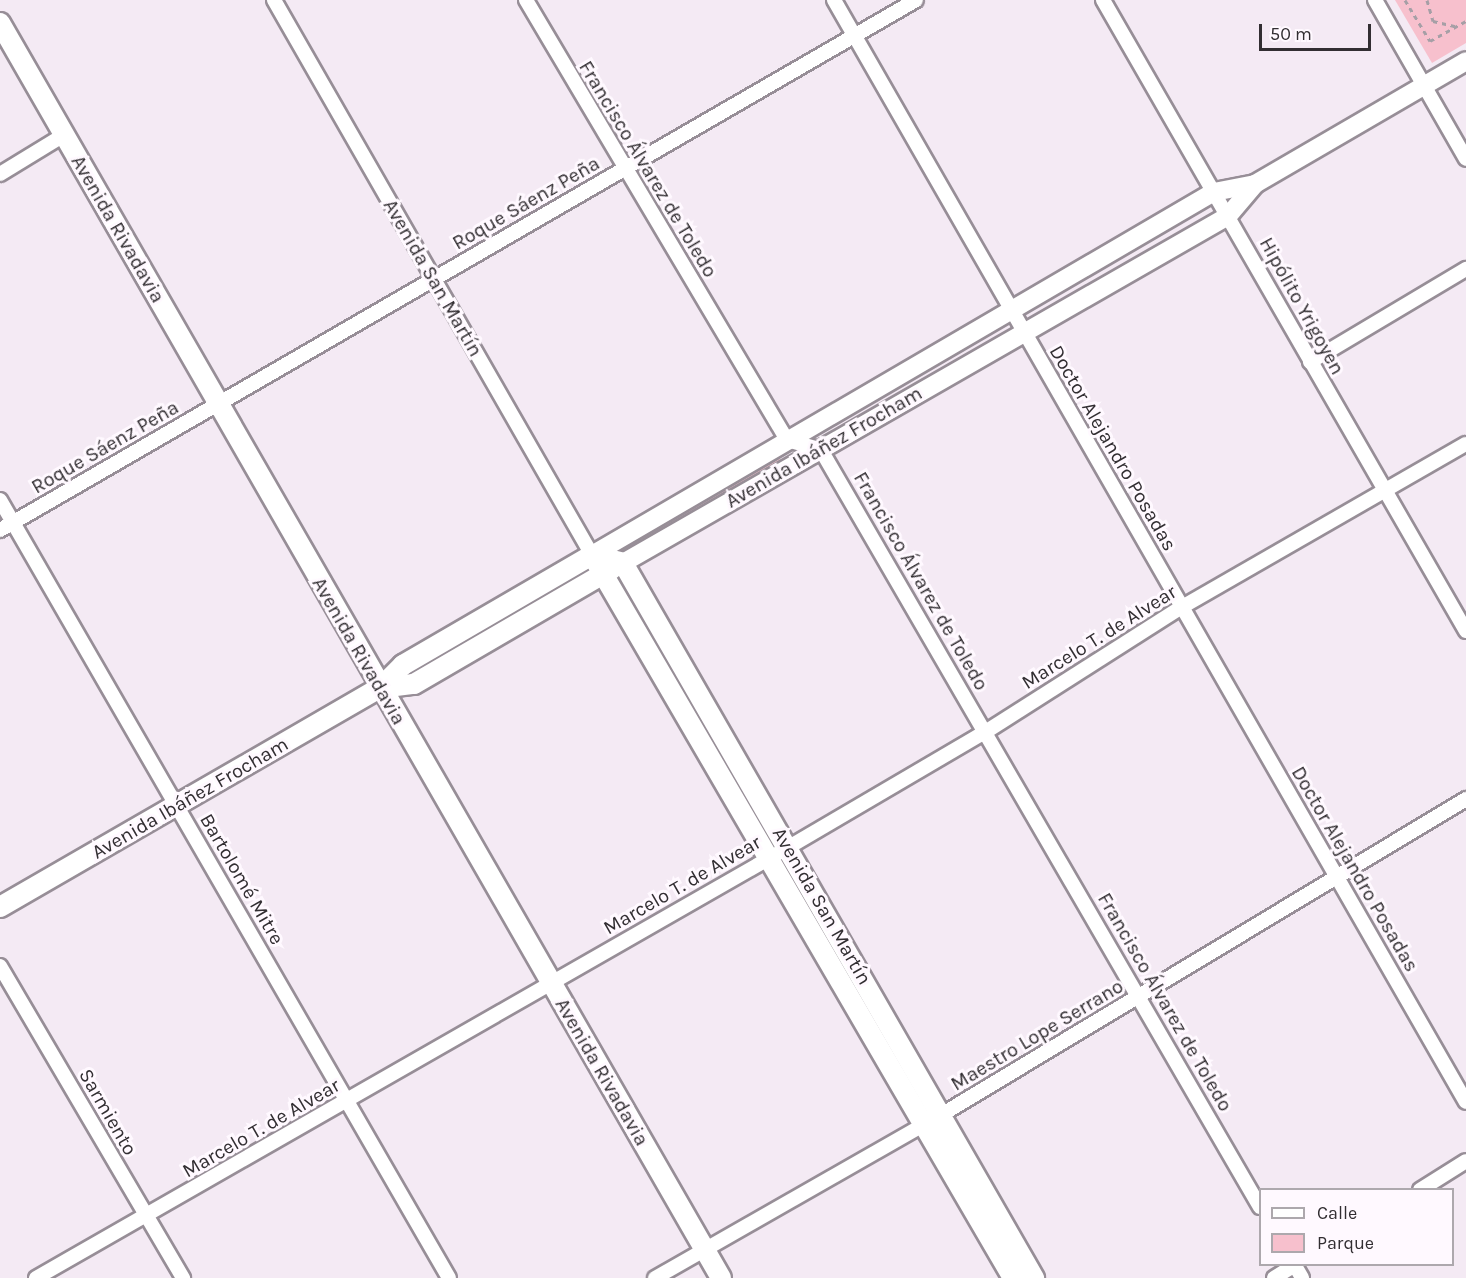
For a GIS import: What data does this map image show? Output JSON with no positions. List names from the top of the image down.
{
  "streets": {
    "main road": ["Avenida Rivadavia", "Avenida San Martín", "Avenida Ibáñez Frocham"],
    "street": [
      "Francisco Álvarez de Toledo",
      "Roque Sáenz Peña",
      "Hipólito Yrigoyen",
      "Doctor Alejandro Posadas",
      "Marcelo T. de Alvear",
      "Bartolomé Mitre",
      "Maestro Lope Serrano",
      "Sarmiento"
    ]
  },
  "crossings": [
    ["Francisco Álvarez de Toledo", "Roque Sáenz Peña"],
    ["Francisco Álvarez de Toledo", "Avenida Ibáñez Frocham"],
    ["Francisco Álvarez de Toledo", "Marcelo T. de Alvear"],
    ["Francisco Álvarez de Toledo", "Maestro Lope Serrano"],
    ["Roque Sáenz Peña", "Avenida Rivadavia"],
    ["Roque Sáenz Peña", "Avenida San Martín"],
    ["Roque Sáenz Peña", "Doctor Alejandro Posadas"],
    ["Roque Sáenz Peña", "Bartolomé Mitre"],
    ["Avenida Rivadavia", "Avenida Ibáñez Frocham"],
    ["Avenida Rivadavia", "Marcelo T. de Alvear"],
    ["Avenida Rivadavia", "Maestro Lope Serrano"],
    ["Avenida San Martín", "Avenida Ibáñez Frocham"],
    ["Avenida San Martín", "Marcelo T. de Alvear"],
    ["Avenida San Martín", "Maestro Lope Serrano"],
    ["Hipólito Yrigoyen", "Avenida Ibáñez Frocham"],
    ["Hipólito Yrigoyen", "Marcelo T. de Alvear"],
    ["Avenida Ibáñez Frocham", "Doctor Alejandro Posadas"],
    ["Avenida Ibáñez Frocham", "Bartolomé Mitre"],
    ["Doctor Alejandro Posadas", "Marcelo T. de Alvear"],
    ["Doctor Alejandro Posadas", "Maestro Lope Serrano"],
    ["Marcelo T. de Alvear", "Bartolomé Mitre"],
    ["Marcelo T. de Alvear", "Sarmiento"]
  ],
  "legend": ["Calle", "Parque"],
  "scale_bar": "50 m"
}
